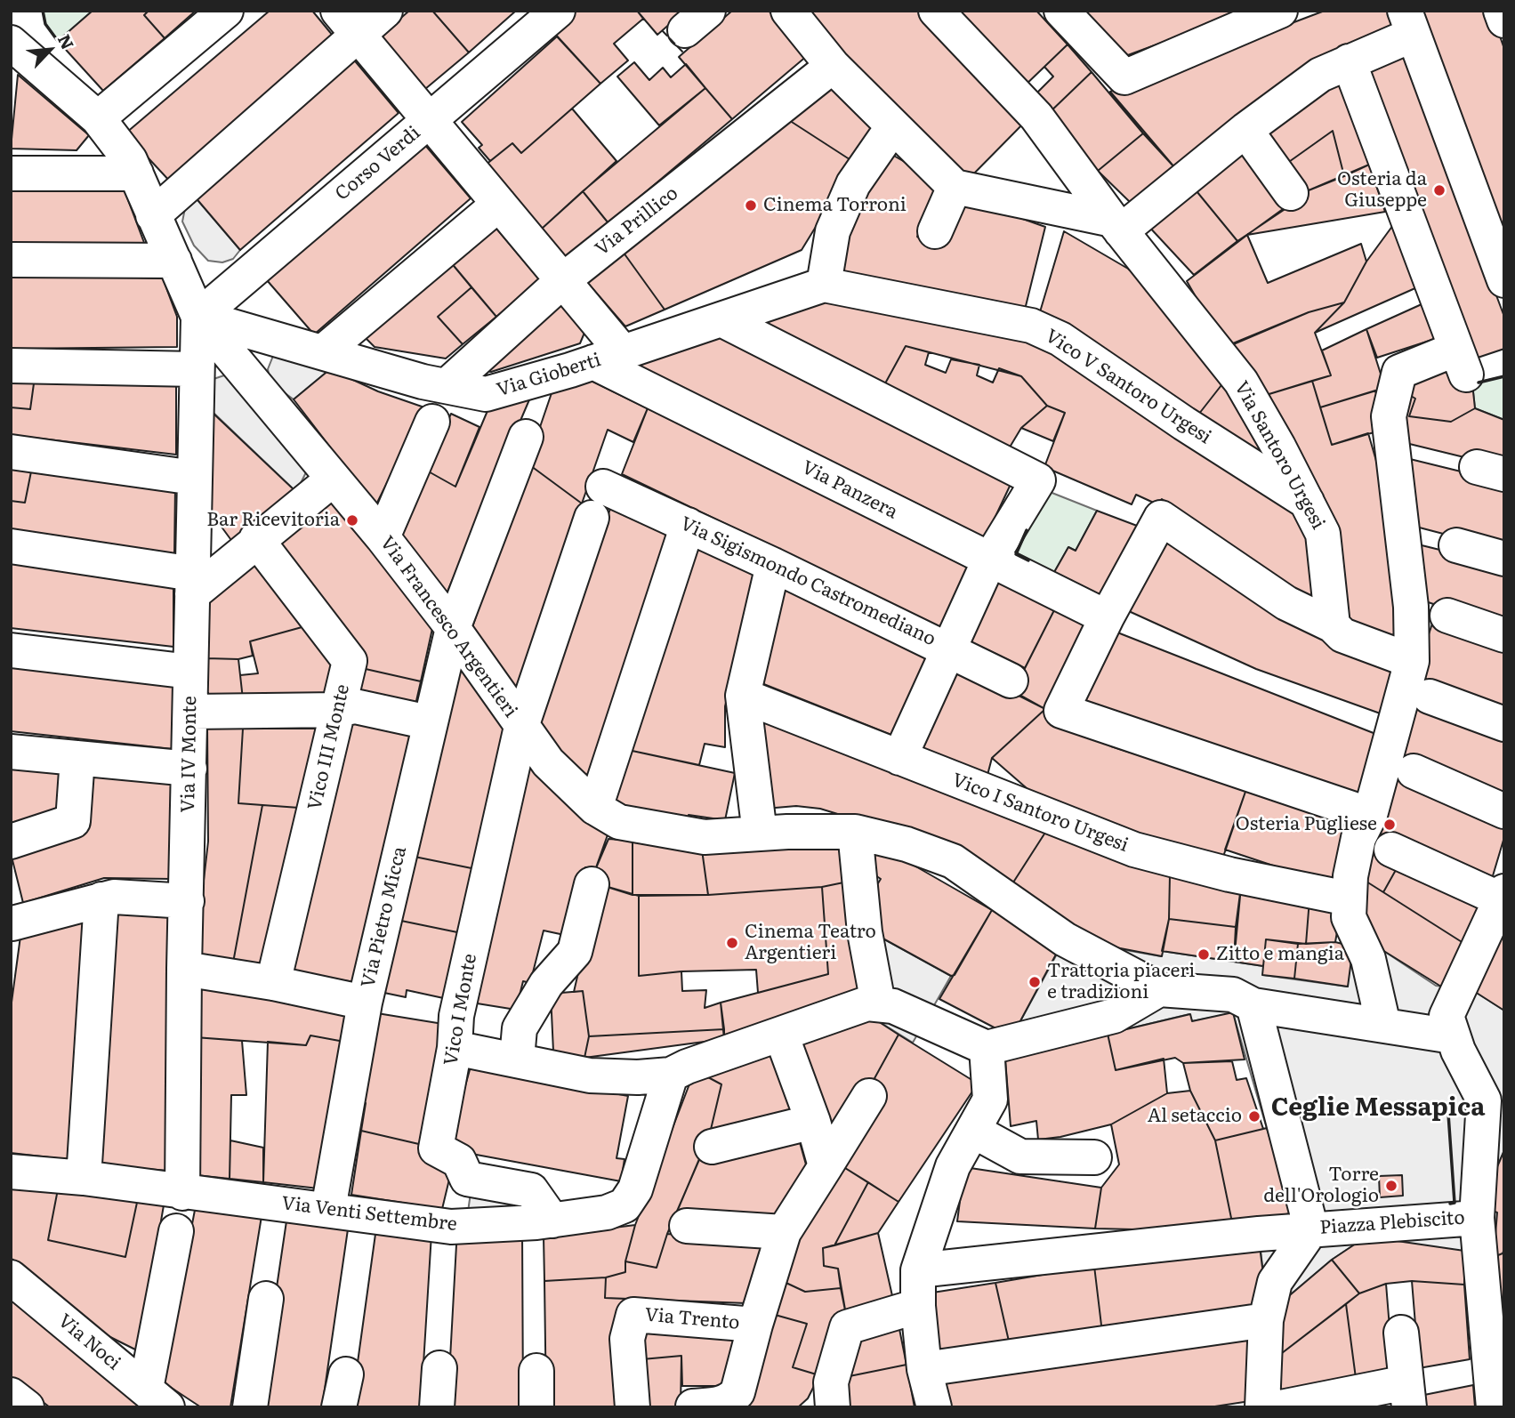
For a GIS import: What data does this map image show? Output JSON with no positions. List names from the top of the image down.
{
  "streets": {
    "street": [
      "Corso Verdi",
      "Via Prillico",
      "Via Gioberti",
      "Vico V Santoro Urgesi",
      "Via Santoro Urgesi",
      "Via Panzera",
      "Via Sigismondo Castromediano",
      "Via Francesco Argentieri",
      "Vico III Monte",
      "Via IV Monte",
      "Vico I Santoro Urgesi",
      "Via Pietro Micca",
      "Vico I Monte",
      "Via Venti Settembre",
      "Piazza Plebiscito",
      "Via Trento",
      "Via Noci"
    ]
  },
  "crossings": [
    ["Corso Verdi", "Via Gioberti"],
    ["Corso Verdi", "Via Francesco Argentieri"],
    ["Corso Verdi", "Via IV Monte"],
    ["Via Prillico", "Via Gioberti"],
    ["Via Gioberti", "Vico V Santoro Urgesi"],
    ["Via Gioberti", "Via Panzera"],
    ["Via Gioberti", "Via Francesco Argentieri"],
    ["Via Gioberti", "Via IV Monte"],
    ["Vico V Santoro Urgesi", "Via Santoro Urgesi"],
    ["Via Sigismondo Castromediano", "Vico I Monte"],
    ["Via Francesco Argentieri", "Via IV Monte"],
    ["Via Francesco Argentieri", "Via Pietro Micca"],
    ["Via Francesco Argentieri", "Vico I Monte"],
    ["Via IV Monte", "Via Venti Settembre"],
    ["Via Pietro Micca", "Via Venti Settembre"],
    ["Vico I Monte", "Via Venti Settembre"]
  ],
  "districts": ["Ceglie Messapica"],
  "places": [
    "Osteria da Giuseppe",
    "Cinema Torroni",
    "Bar Ricevitoria",
    "Osteria Pugliese",
    "Cinema Teatro Argentieri",
    "Zitto e mangia",
    "Trattoria piaceri e tradizioni",
    "Al setaccio",
    "Torre dell'Orologio"
  ],
  "north": "top right"
}
